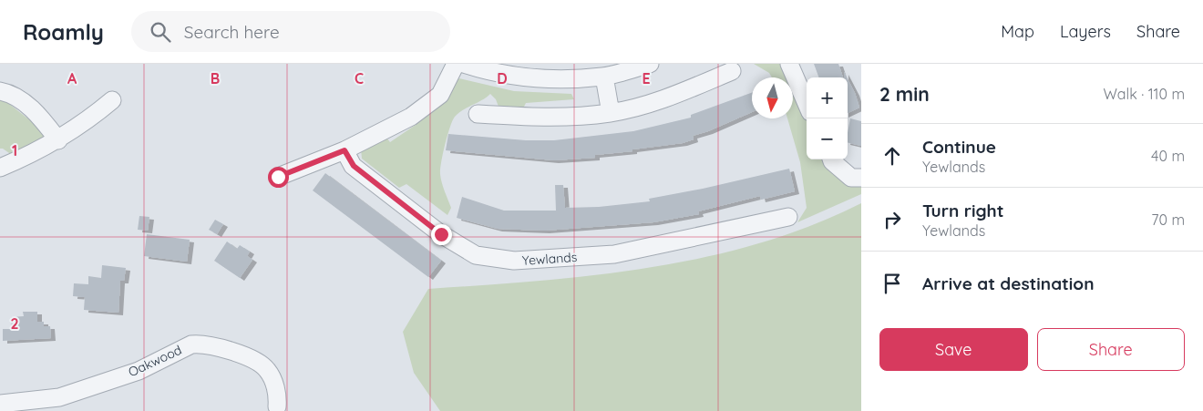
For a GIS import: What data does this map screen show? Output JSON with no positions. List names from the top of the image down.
{
  "streets": {
    "street": ["Yewlands", "Oakwood"]
  },
  "north": "bottom",
  "page": {
    "header": "Roamly",
    "search": "Search here",
    "nav": ["Map", "Layers", "Share"],
    "heading": ["2 min", "Walk · 110 m"],
    "map_buttons": ["+", "−"],
    "list": [
      ["Continue", "Yewlands", "40 m"],
      ["Turn right", "Yewlands", "70 m"],
      "Arrive at destination"
    ],
    "buttons": ["Save", "Share"]
  },
  "grid": {
    "columns": [
      "A",
      "B",
      "C",
      "D",
      "E"
    ],
    "rows": ["1", "2"]
  }
}
